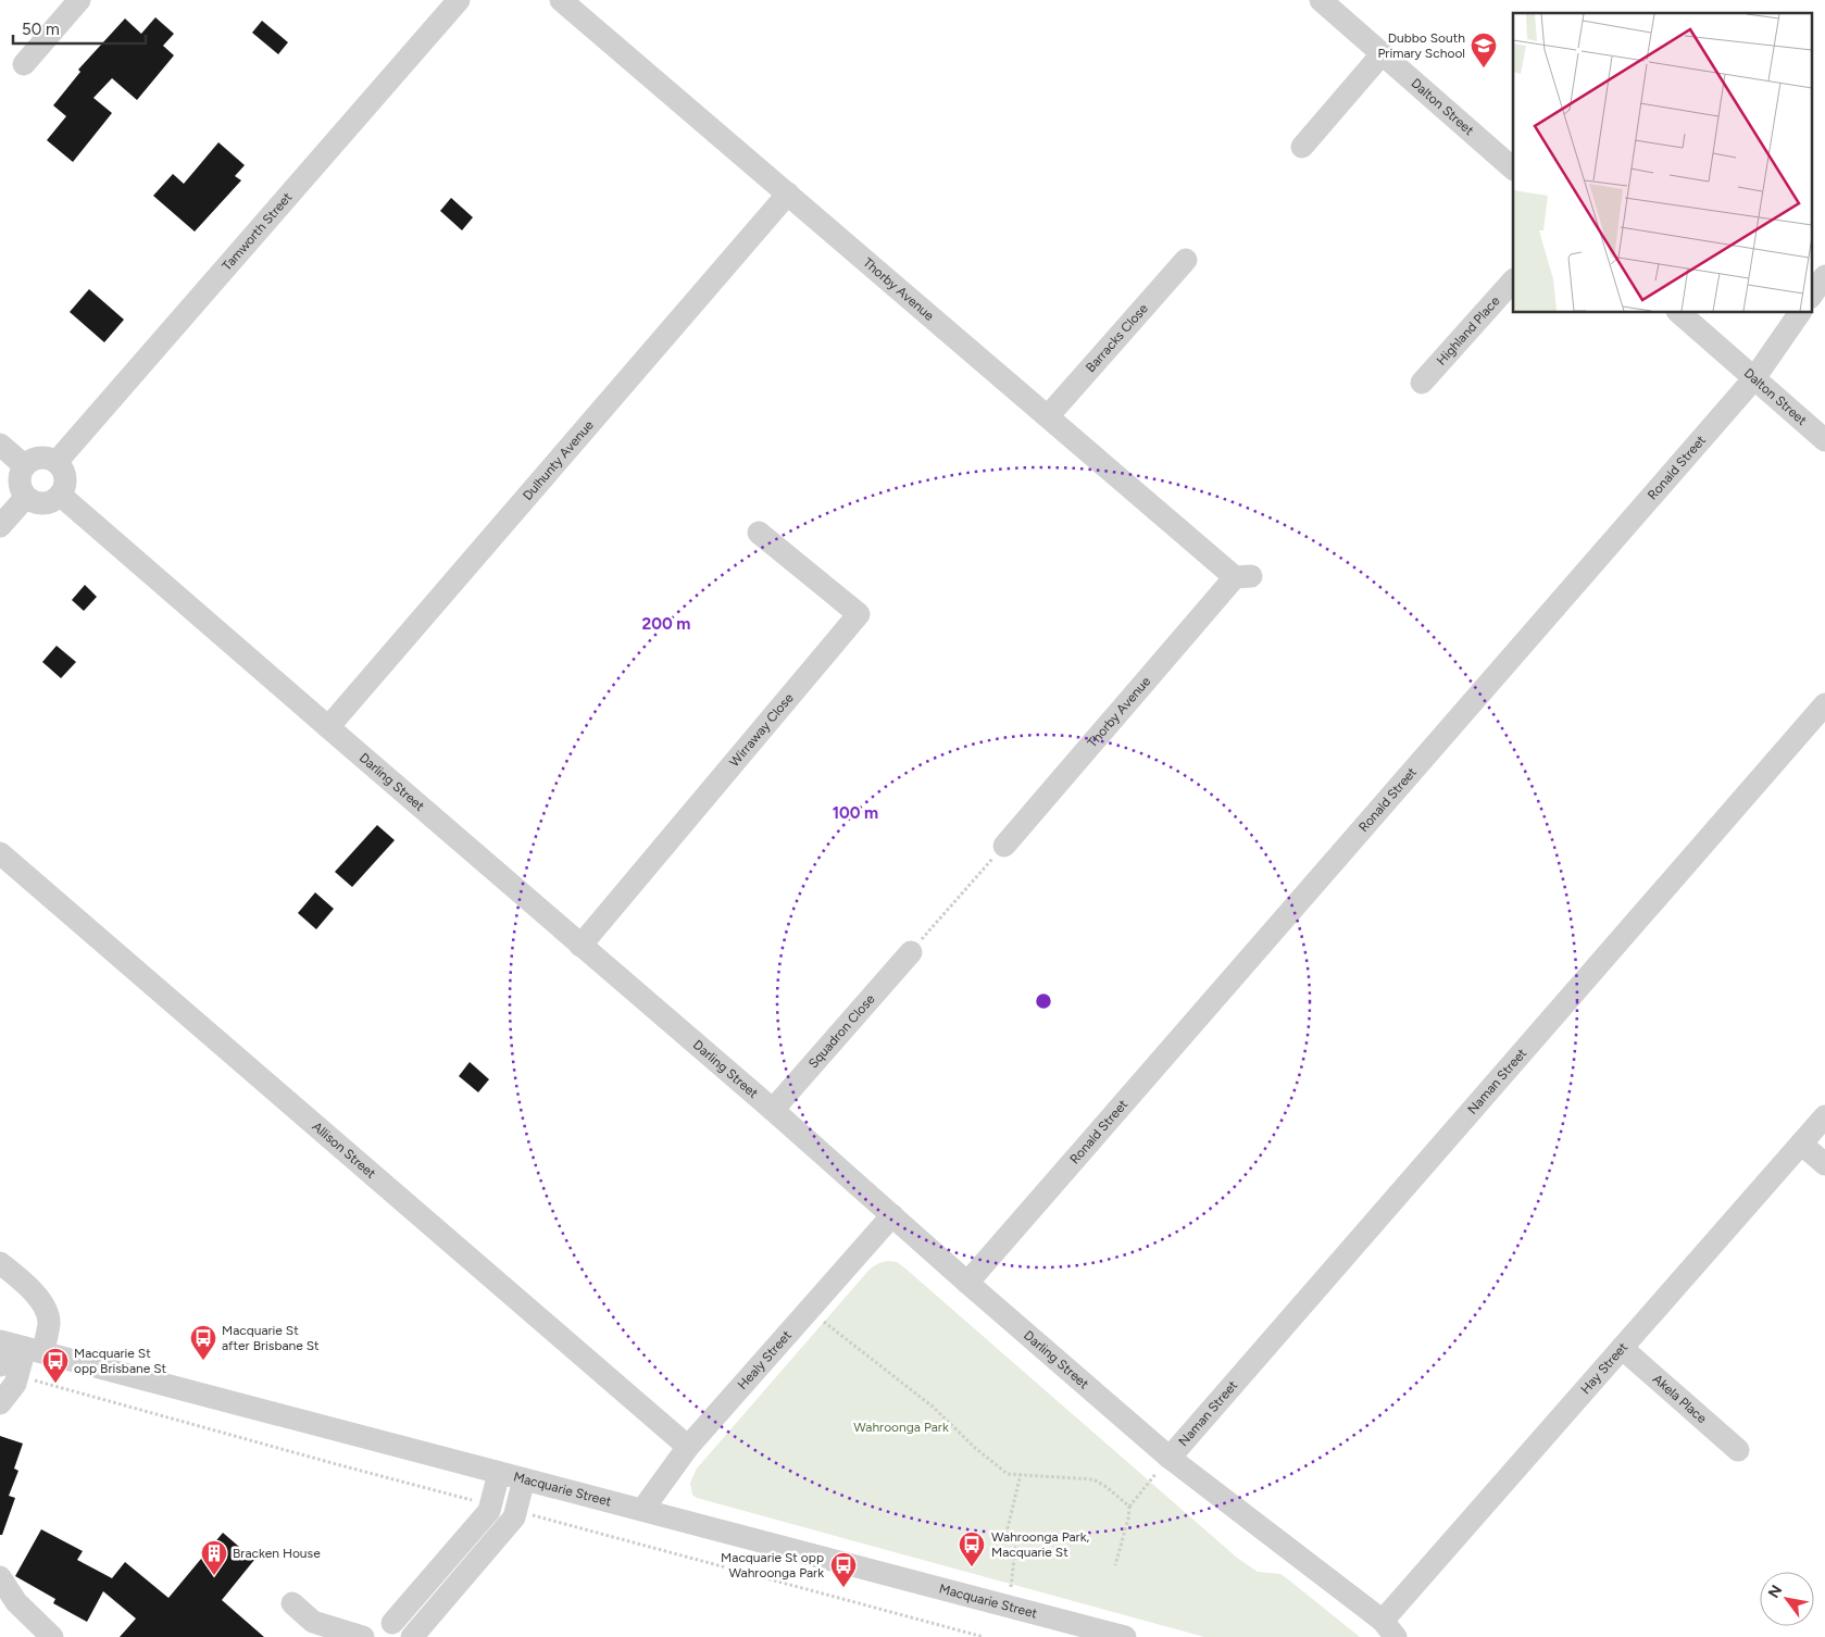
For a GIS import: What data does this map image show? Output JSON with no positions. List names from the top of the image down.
{
  "streets": {
    "street": [
      "Dalton Street",
      "Tamworth Street",
      "Thorby Avenue",
      "Highland Place",
      "Barracks Close",
      "Dulhunty Avenue",
      "Ronald Street",
      "Wirraway Close",
      "Darling Street",
      "Squadron Close",
      "Naman Street",
      "Allison Street",
      "Healy Street",
      "Hay Street",
      "Akela Place",
      "Macquarie Street"
    ]
  },
  "crossings": [
    ["Dalton Street", "Ronald Street"],
    ["Tamworth Street", "Darling Street"],
    ["Thorby Avenue", "Barracks Close"],
    ["Thorby Avenue", "Dulhunty Avenue"],
    ["Dulhunty Avenue", "Darling Street"],
    ["Ronald Street", "Darling Street"],
    ["Wirraway Close", "Darling Street"],
    ["Darling Street", "Squadron Close"],
    ["Darling Street", "Naman Street"],
    ["Darling Street", "Healy Street"],
    ["Darling Street", "Hay Street"],
    ["Allison Street", "Healy Street"],
    ["Healy Street", "Macquarie Street"],
    ["Hay Street", "Akela Place"]
  ],
  "parks": ["Wahroonga Park"],
  "places": {
    "school or university": ["Dubbo South Primary School"],
    "bus stop": [
      "Macquarie St after Brisbane St",
      "Macquarie St opp Brisbane St",
      "Wahroonga Park, Macquarie St",
      "Macquarie St opp Wahroonga Park"
    ],
    "building": ["Bracken House"]
  },
  "scale_bar": "50 m",
  "north": "top left",
  "rings": ["200 m", "100 m"]
}
